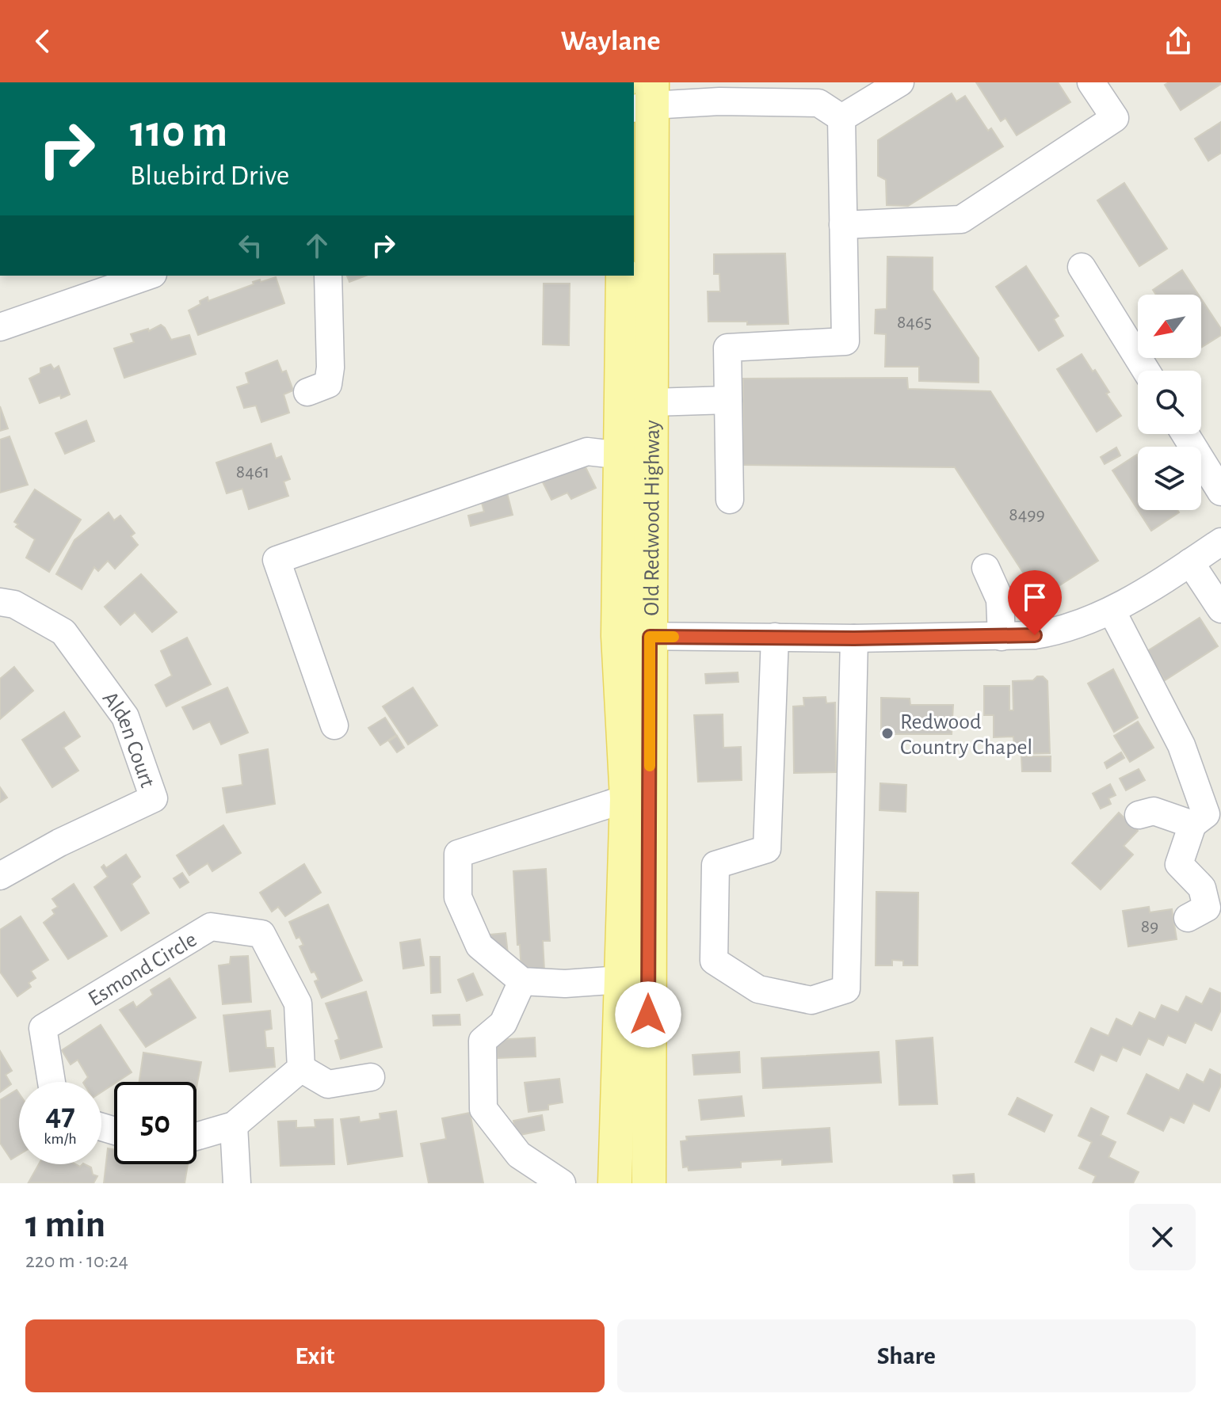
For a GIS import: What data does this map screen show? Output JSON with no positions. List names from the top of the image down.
{
  "streets": {
    "main road": ["Old Redwood Highway"],
    "street": ["Alden Court", "Esmond Circle"]
  },
  "places": ["Redwood Country Chapel"],
  "house_numbers": [
    "8465",
    "8461",
    "8499",
    "89"
  ],
  "north": "bottom left",
  "page": {
    "header": "Waylane",
    "turn": ["110 m", "Bluebird Drive"],
    "speed": "47 km/h",
    "limit": "50",
    "heading": ["1 min", "220 m · 10:24"],
    "buttons": ["Exit", "Share"]
  }
}
